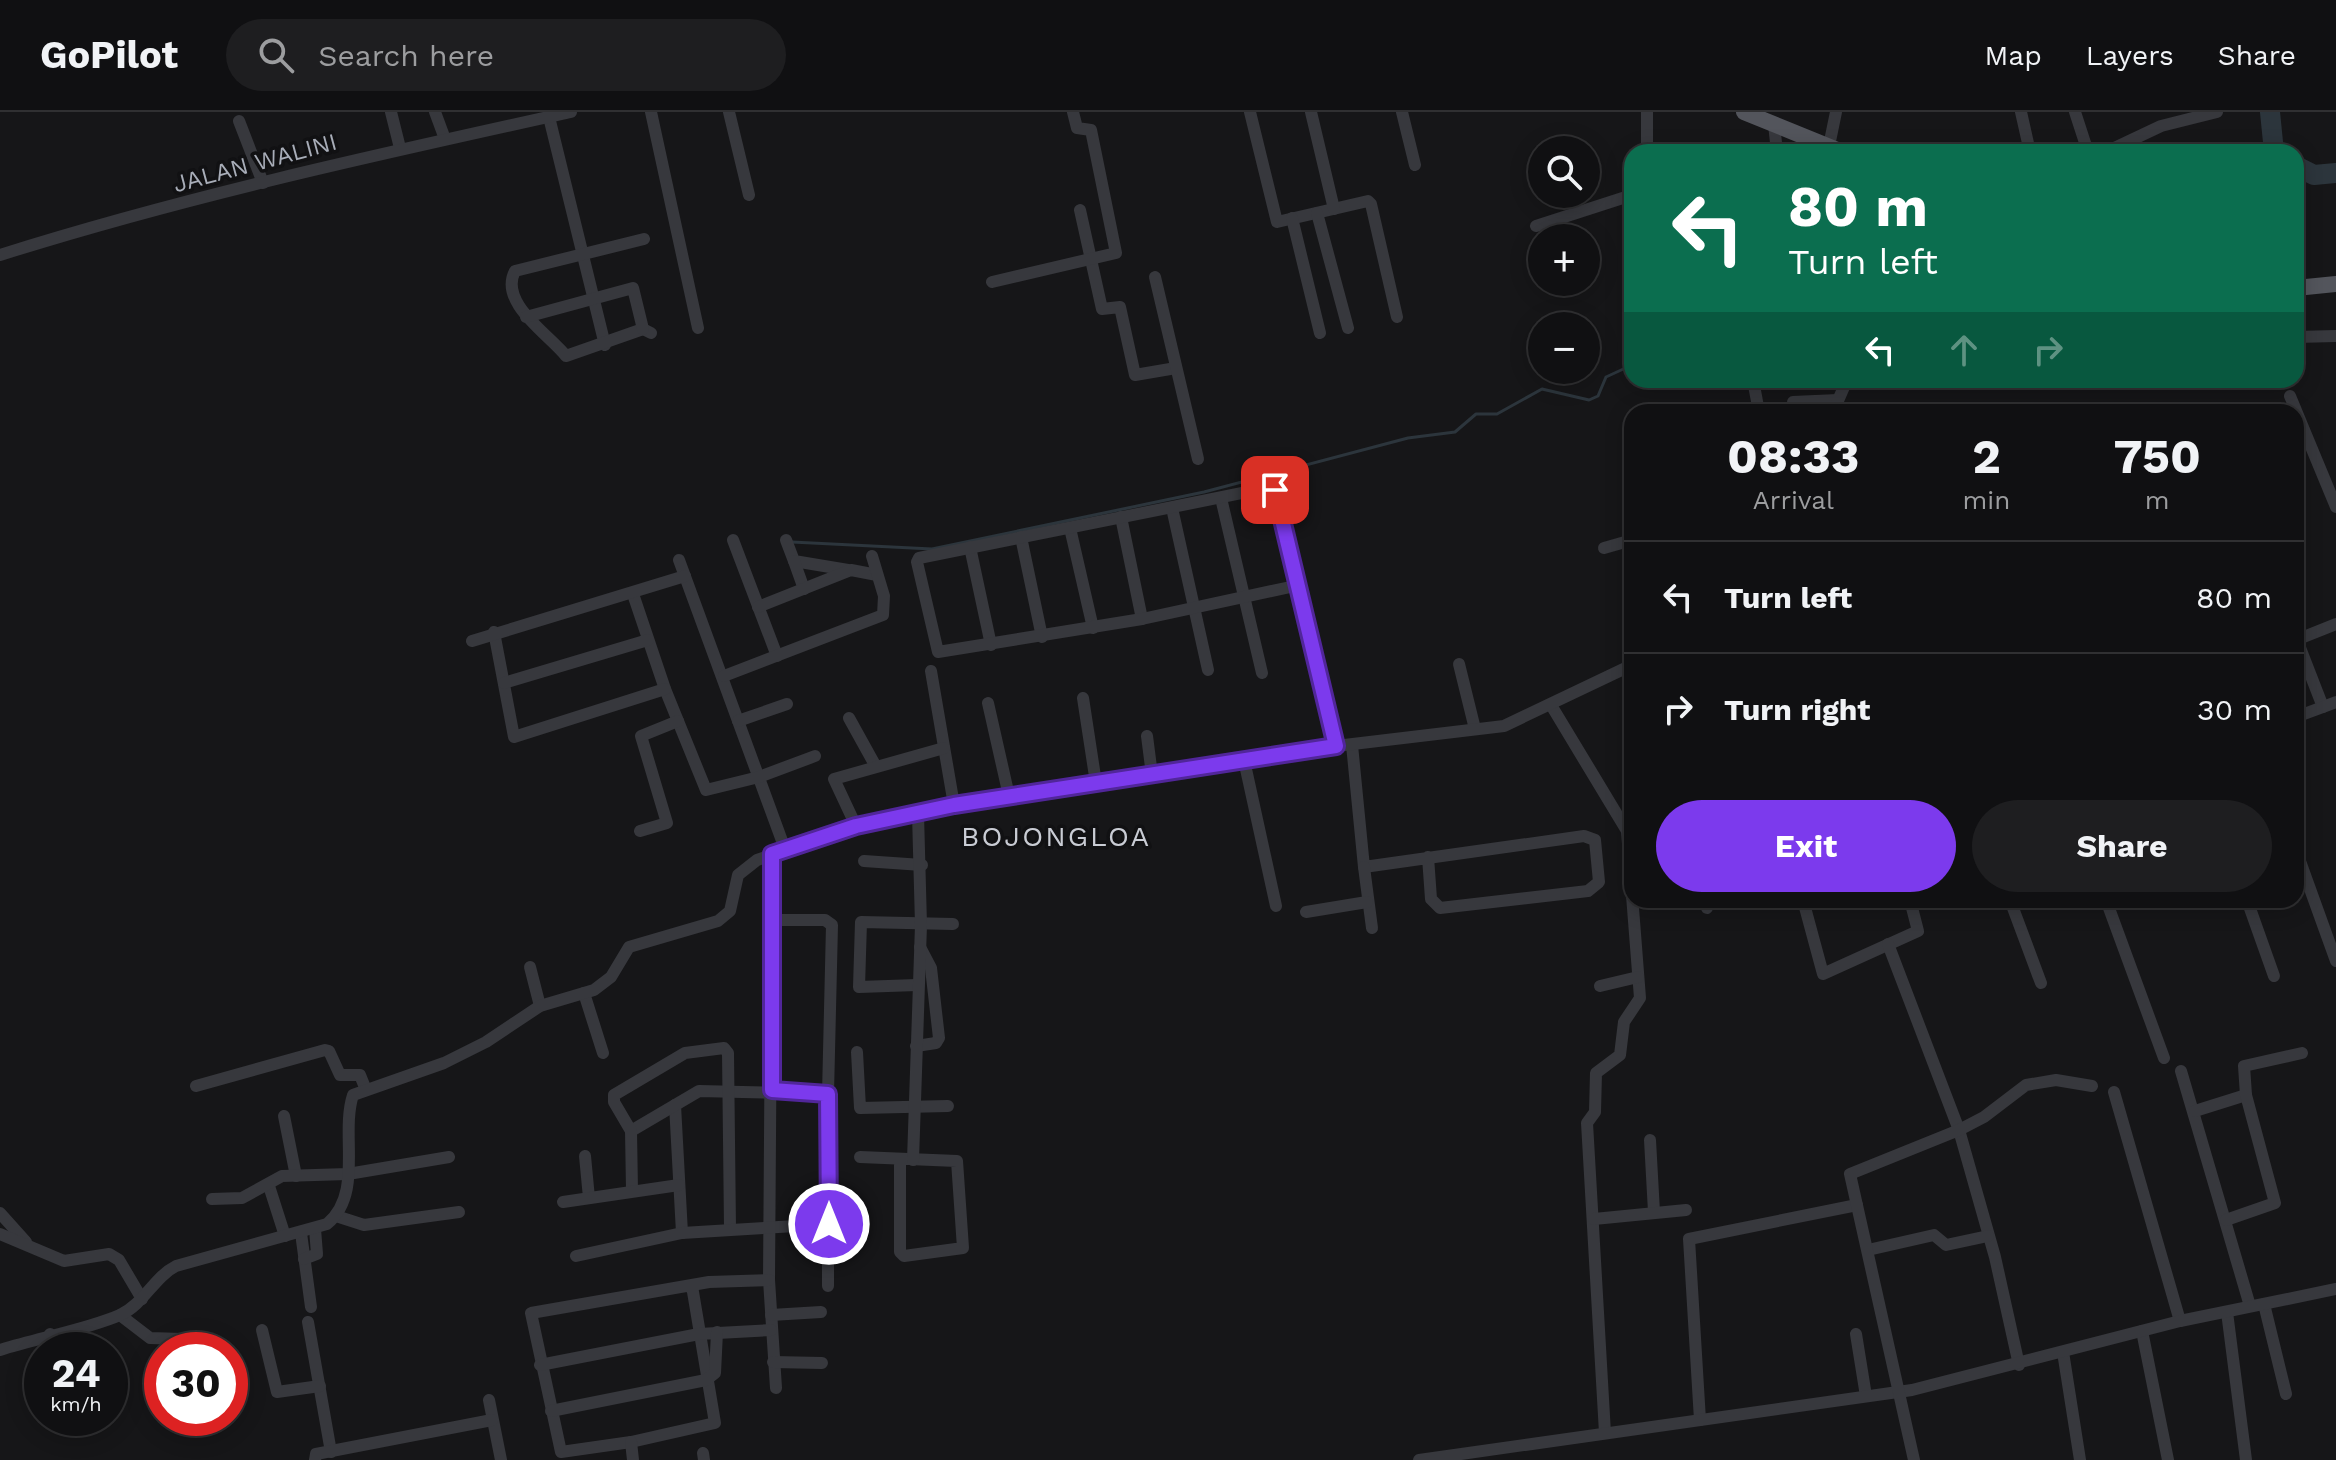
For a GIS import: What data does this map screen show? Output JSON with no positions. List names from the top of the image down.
{
  "streets": {
    "street": ["JALAN WALINI"]
  },
  "districts": ["BOJONGLOA"],
  "page": {
    "header": "GoPilot",
    "search": "Search here",
    "nav": ["Map", "Layers", "Share"],
    "map_buttons": ["+", "−"],
    "turn": ["80 m", "Turn left"],
    "eta": [
      "08:33",
      "Arrival",
      "2",
      "min",
      "750",
      "m"
    ],
    "list": [
      {
        "name": "Turn left",
        "value": "80 m"
      },
      {
        "name": "Turn right",
        "value": "30 m"
      }
    ],
    "buttons": ["Exit", "Share"],
    "speed": "24 km/h",
    "limit": "30"
  }
}
